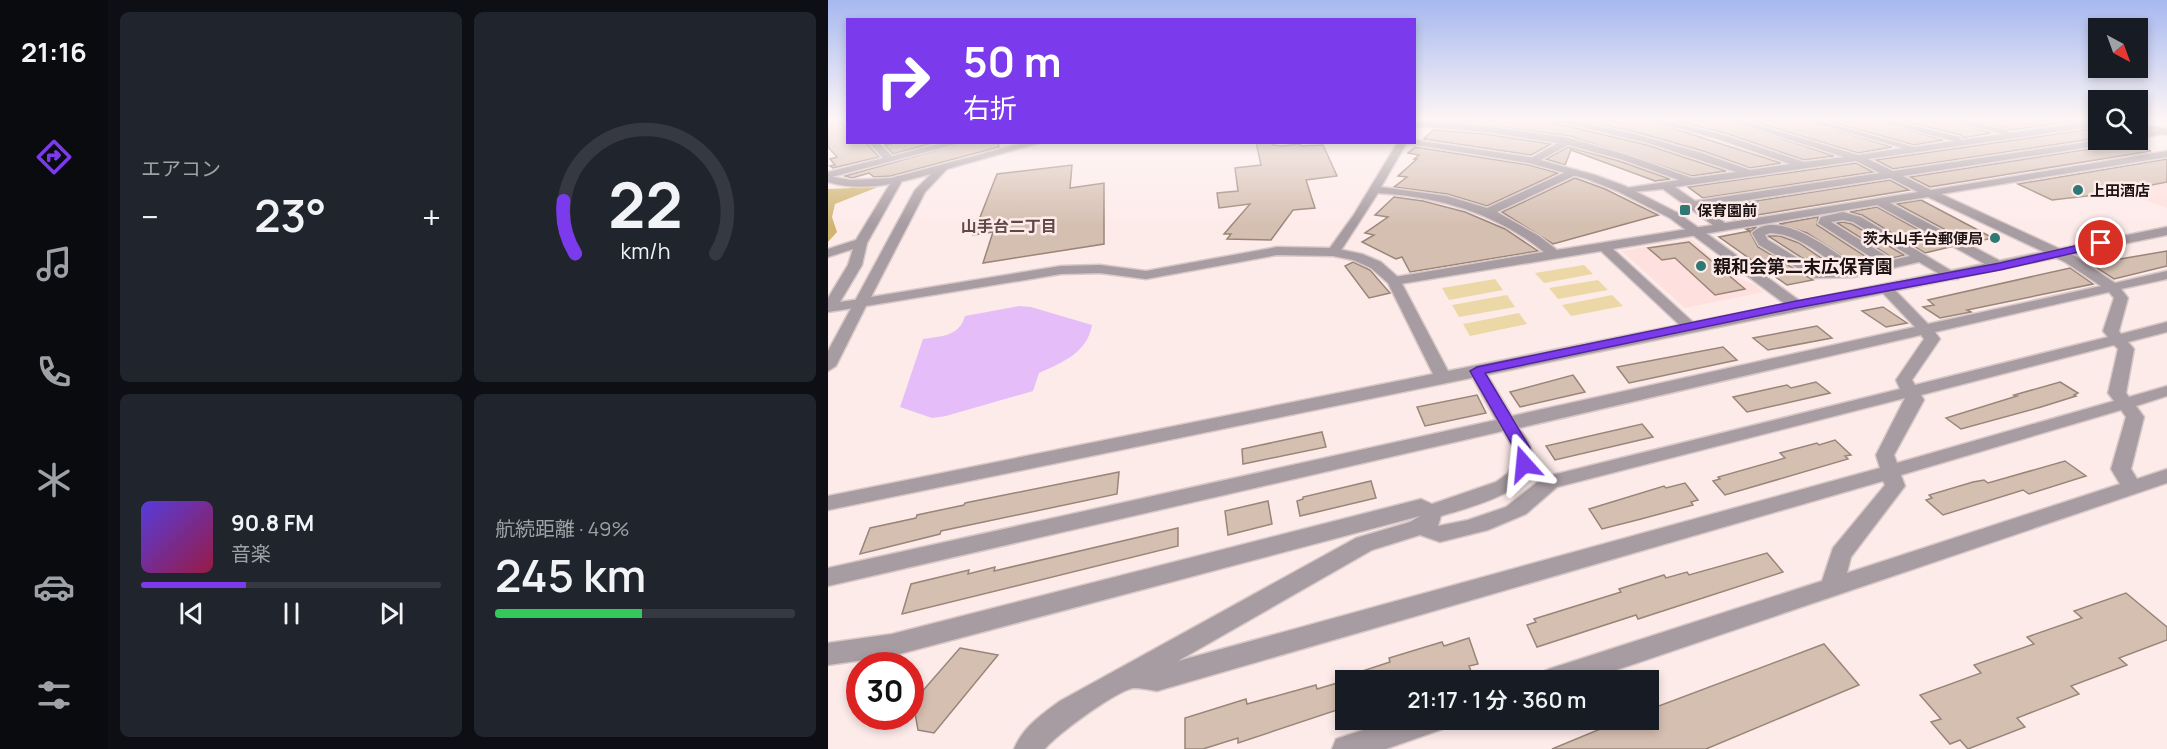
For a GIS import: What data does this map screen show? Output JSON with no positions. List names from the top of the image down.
{
  "districts": ["山手台二丁目"],
  "places": {
    "other": ["上田酒店", "茨木山手台郵便局", "親和会第二末広保育園"],
    "transit": ["保育園前"]
  },
  "north": "bottom right",
  "page": {
    "tabs": "21:16",
    "tile": [
      "エアコン",
      ["航続距離 · 49%", "245 km"]
    ],
    "turn": ["50 m", "右折"],
    "heat": ["−", "23°", "+"],
    "song": ["90.8 FM", "音楽"],
    "limit": "30",
    "trip": "21:17 · 1 分 · 360 m",
    "gauge": ["22", "km/h"]
  }
}
